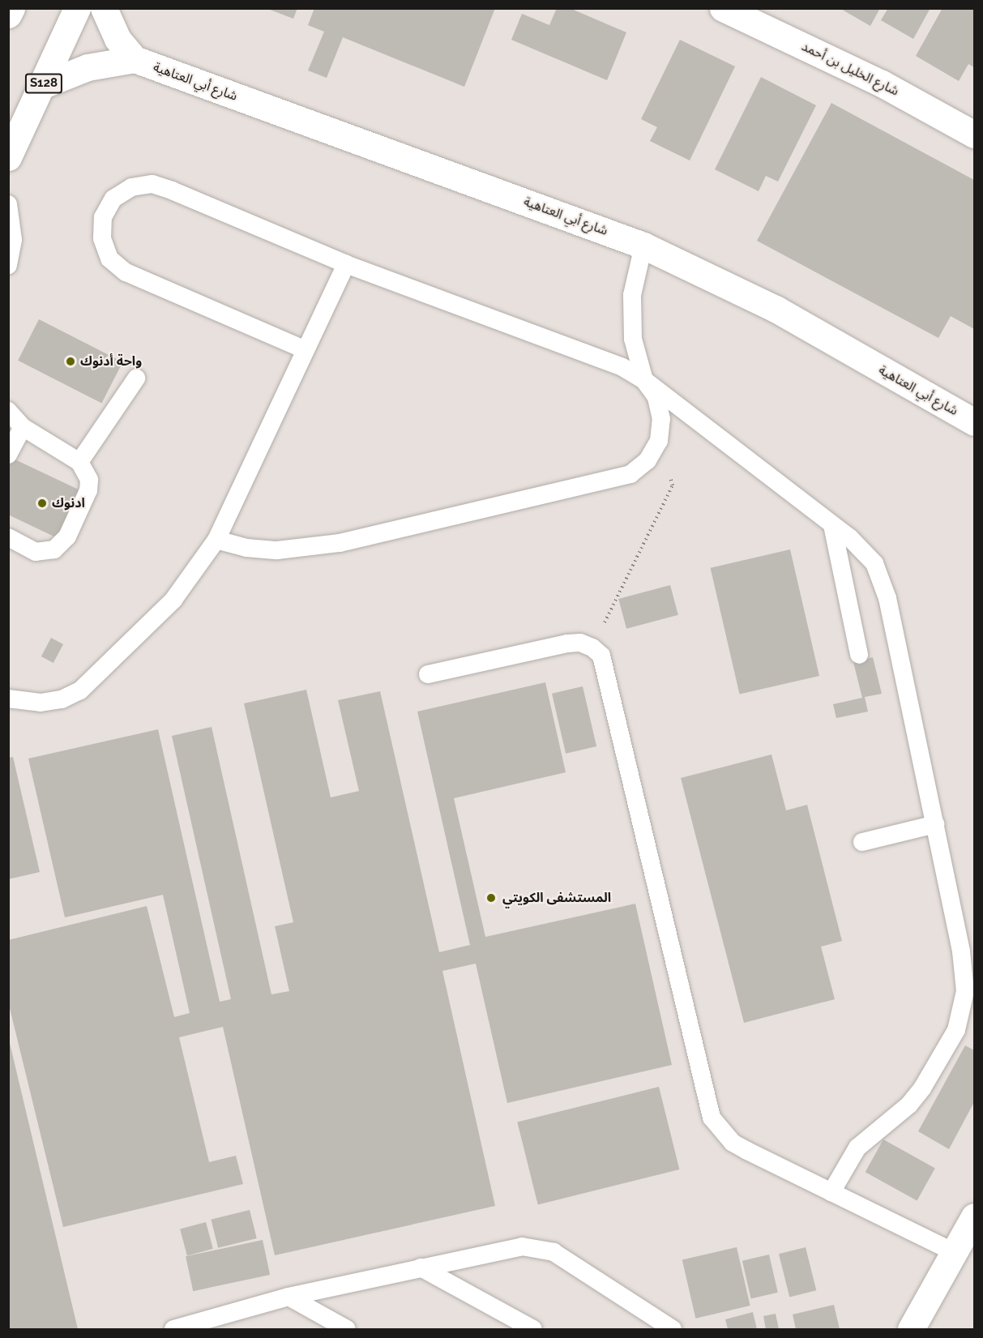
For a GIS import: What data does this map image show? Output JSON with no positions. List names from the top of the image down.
{
  "streets": {
    "street": ["شارع الخليل بن أحمد", "شارع أبي العتاهية", "S128"]
  },
  "crossings": [
    ["شارع أبي العتاهية", "S128"]
  ],
  "places": ["واحة أدنوك", "ادنوك", "المستشفى الكويتي"]
}
